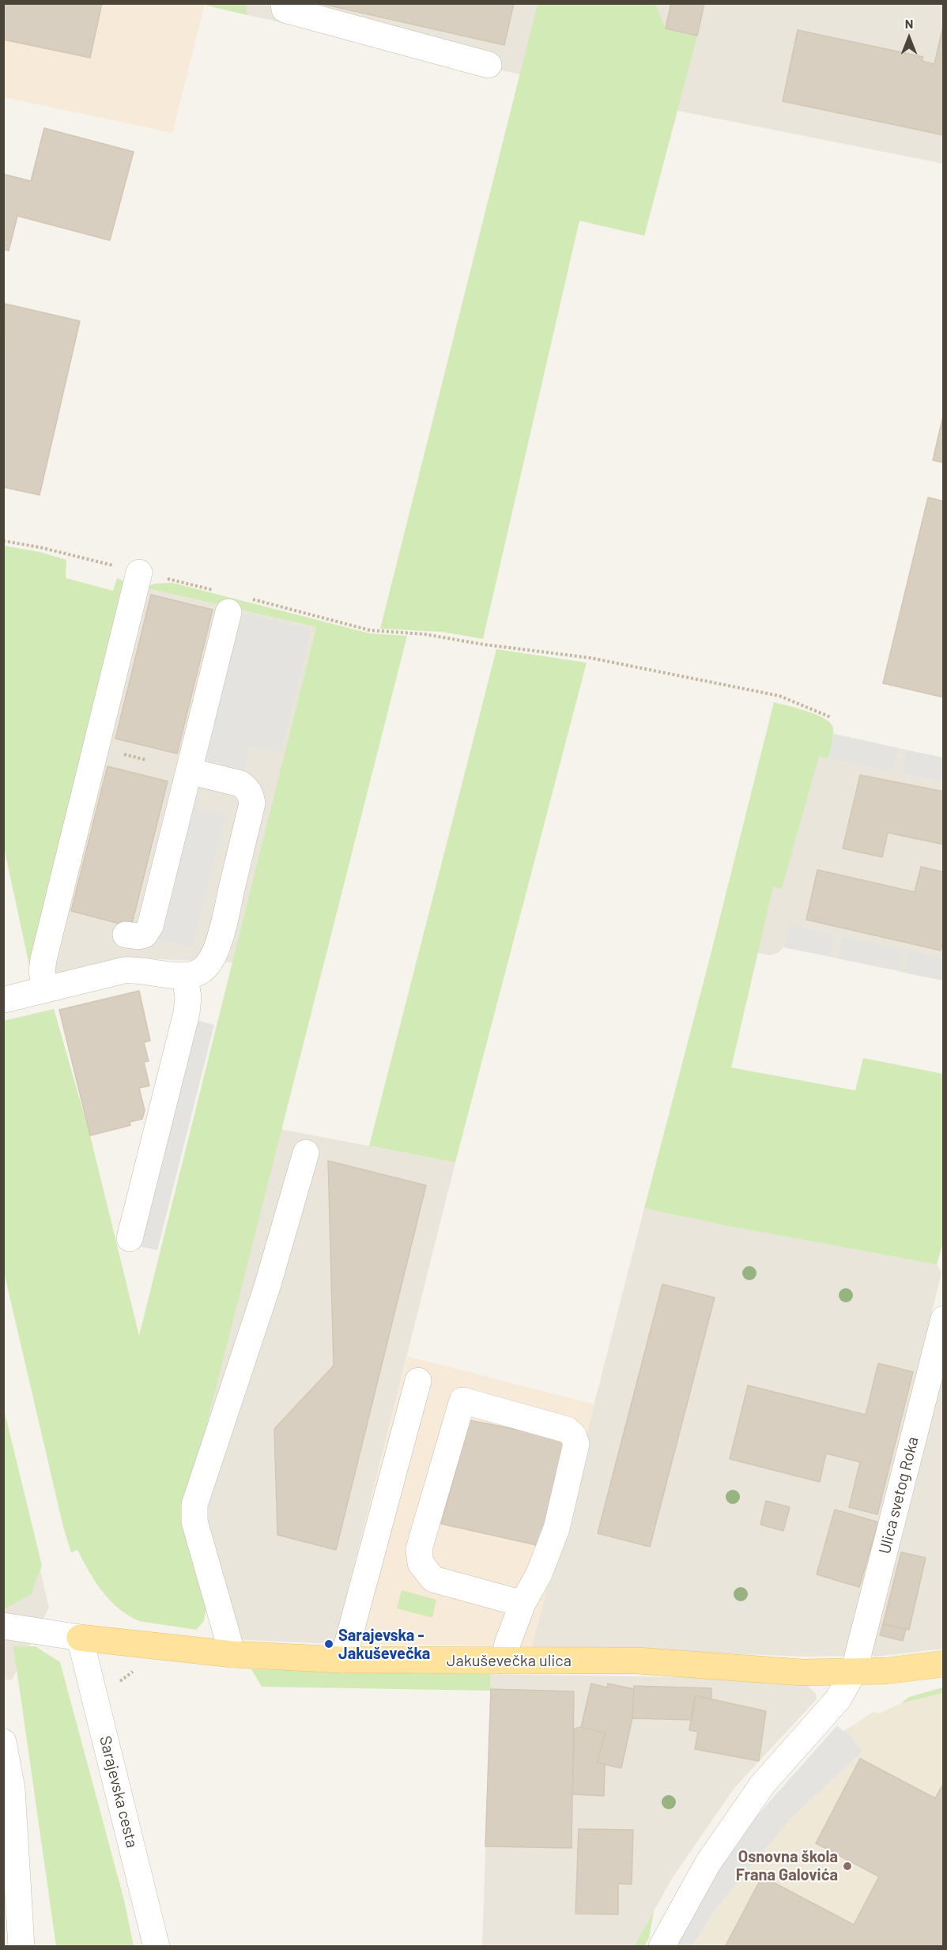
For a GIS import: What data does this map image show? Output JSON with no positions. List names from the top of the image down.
{
  "streets": {
    "main road": ["Jakuševečka ulica"],
    "street": ["Ulica svetog Roka", "Sarajevska cesta"]
  },
  "crossings": [
    ["Ulica svetog Roka", "Jakuševečka ulica"],
    ["Jakuševečka ulica", "Sarajevska cesta"]
  ],
  "places": ["Sarajevska - Jakuševečka", "Osnovna škola Frana Galovića"],
  "north": "top"
}
